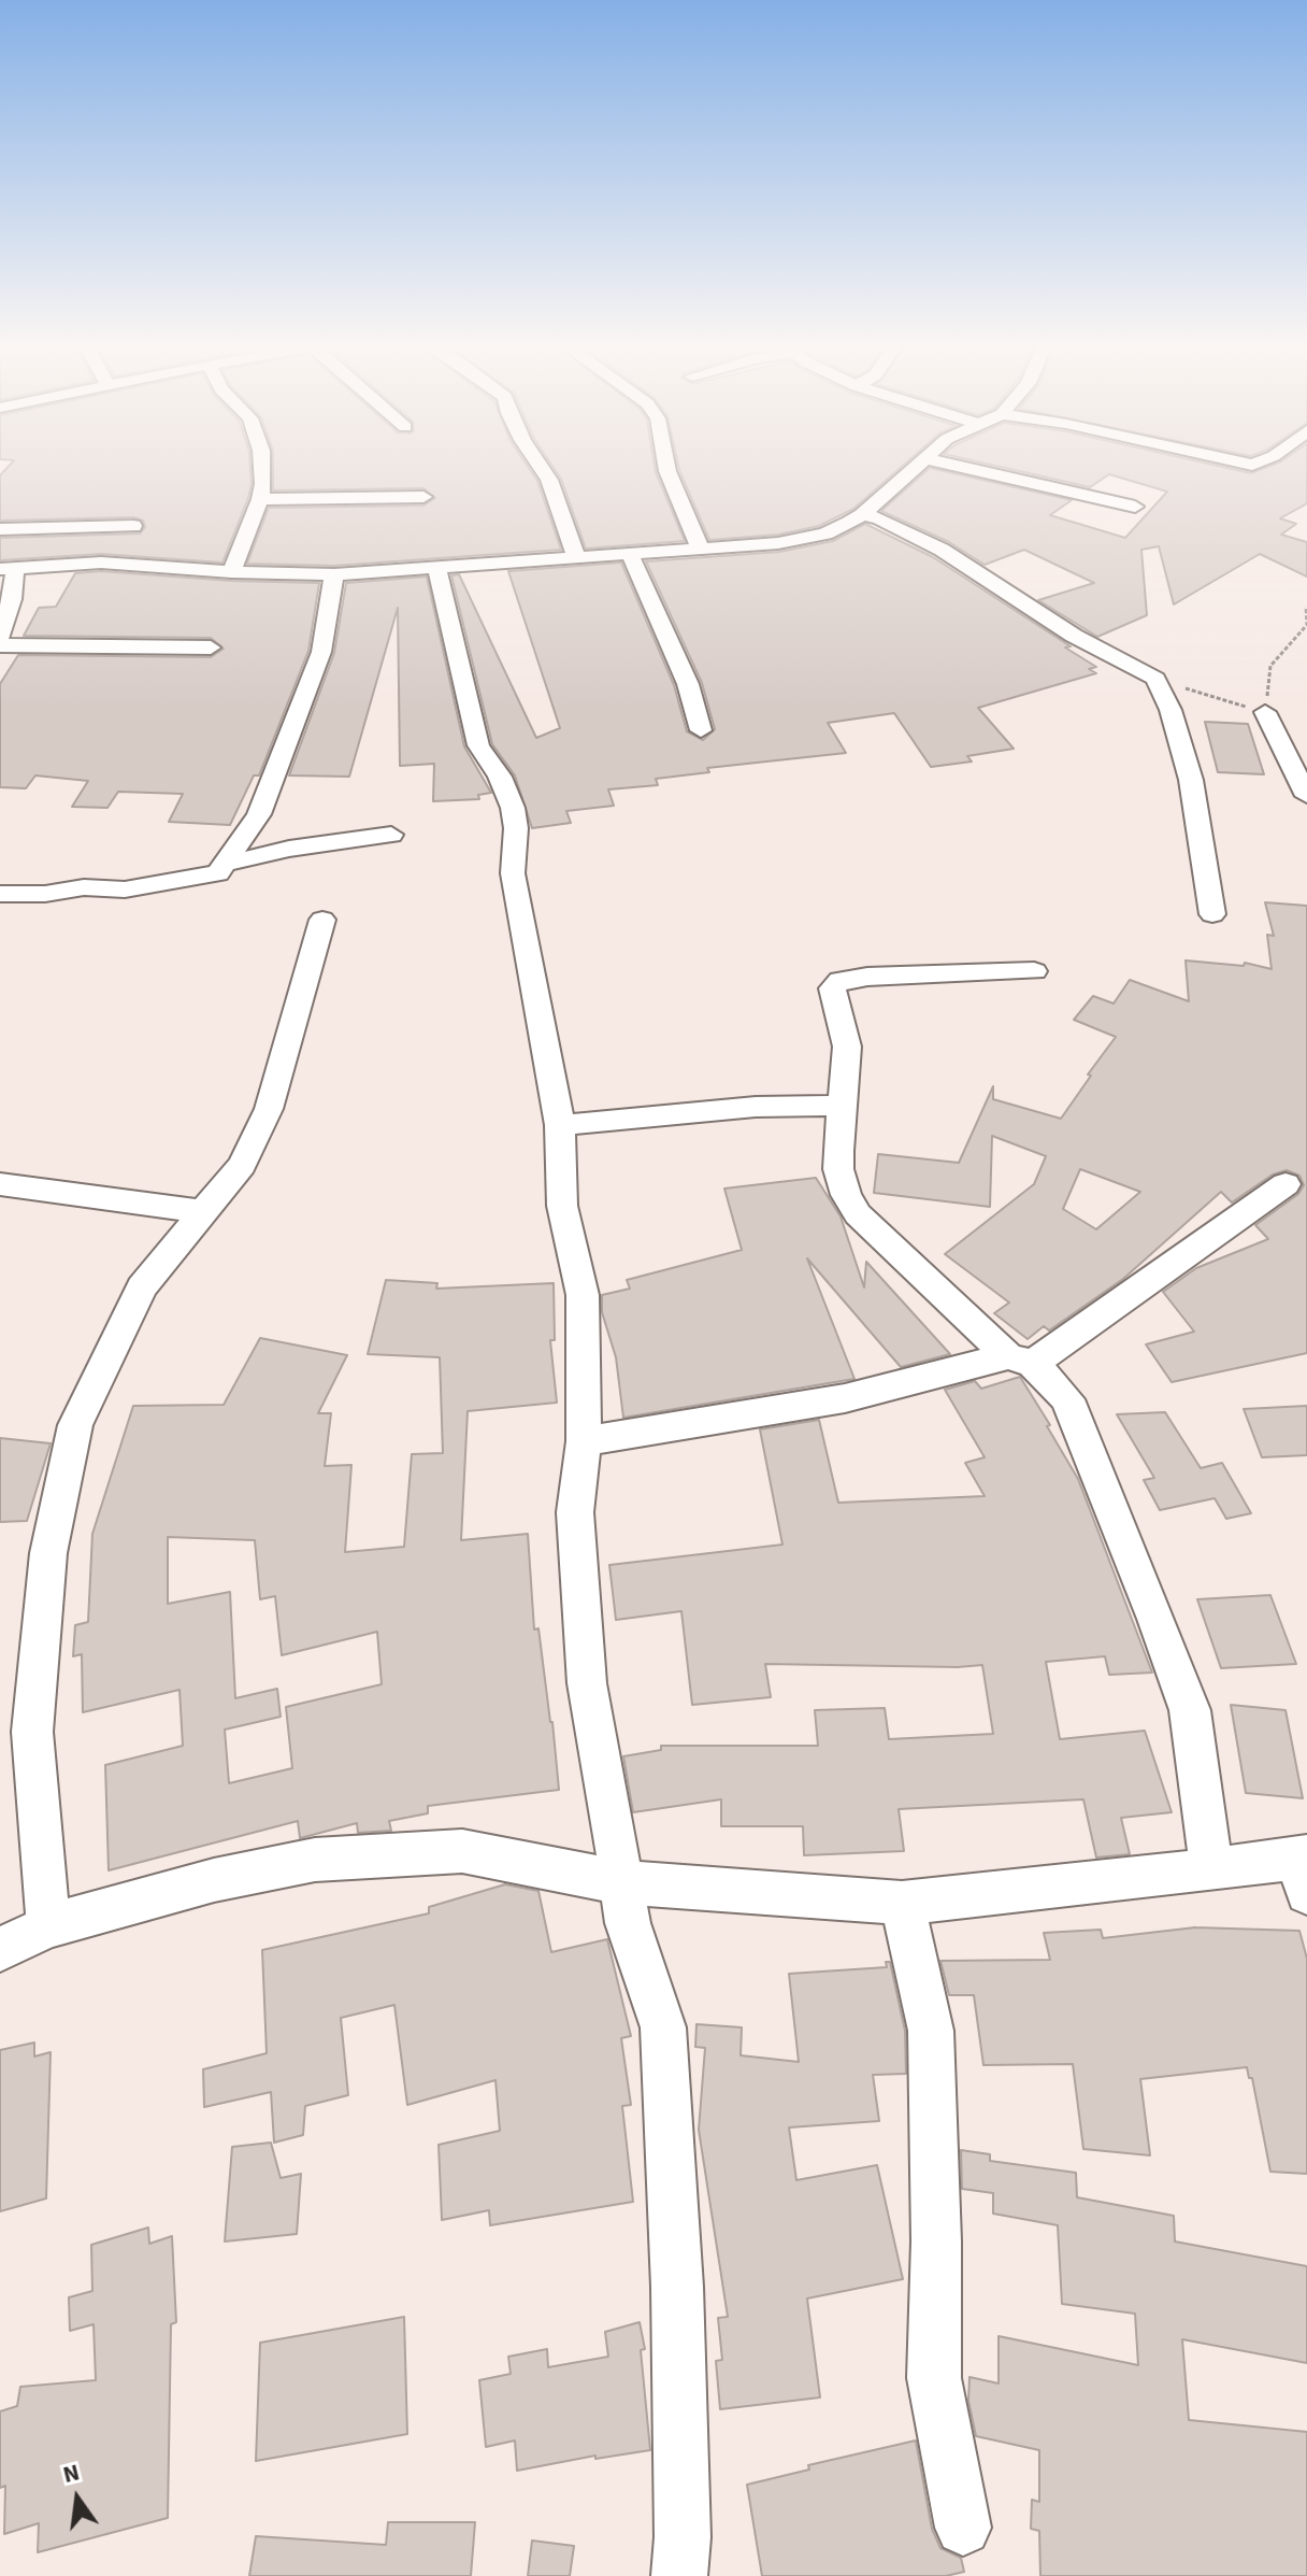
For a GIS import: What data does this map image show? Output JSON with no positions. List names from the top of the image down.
{
  "north": "top"
}
